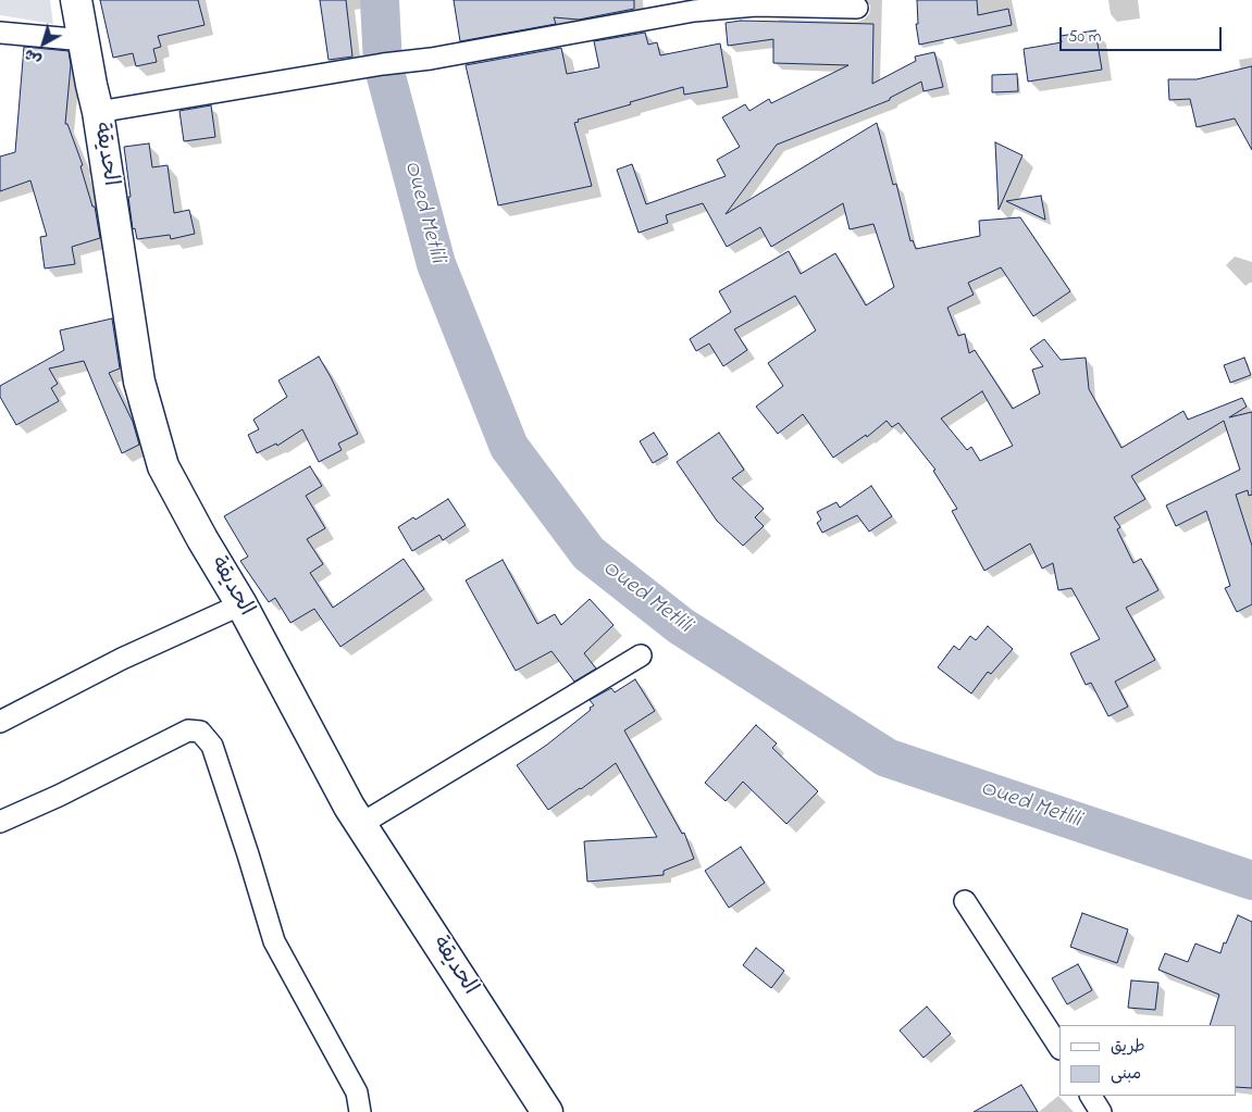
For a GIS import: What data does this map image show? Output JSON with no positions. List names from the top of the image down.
{
  "streets": {
    "street": ["الحديقة"]
  },
  "water": ["Oued Metlili"],
  "legend": ["طريق", "مبنى"],
  "scale_bar": "50 m",
  "north": "bottom left"
}
